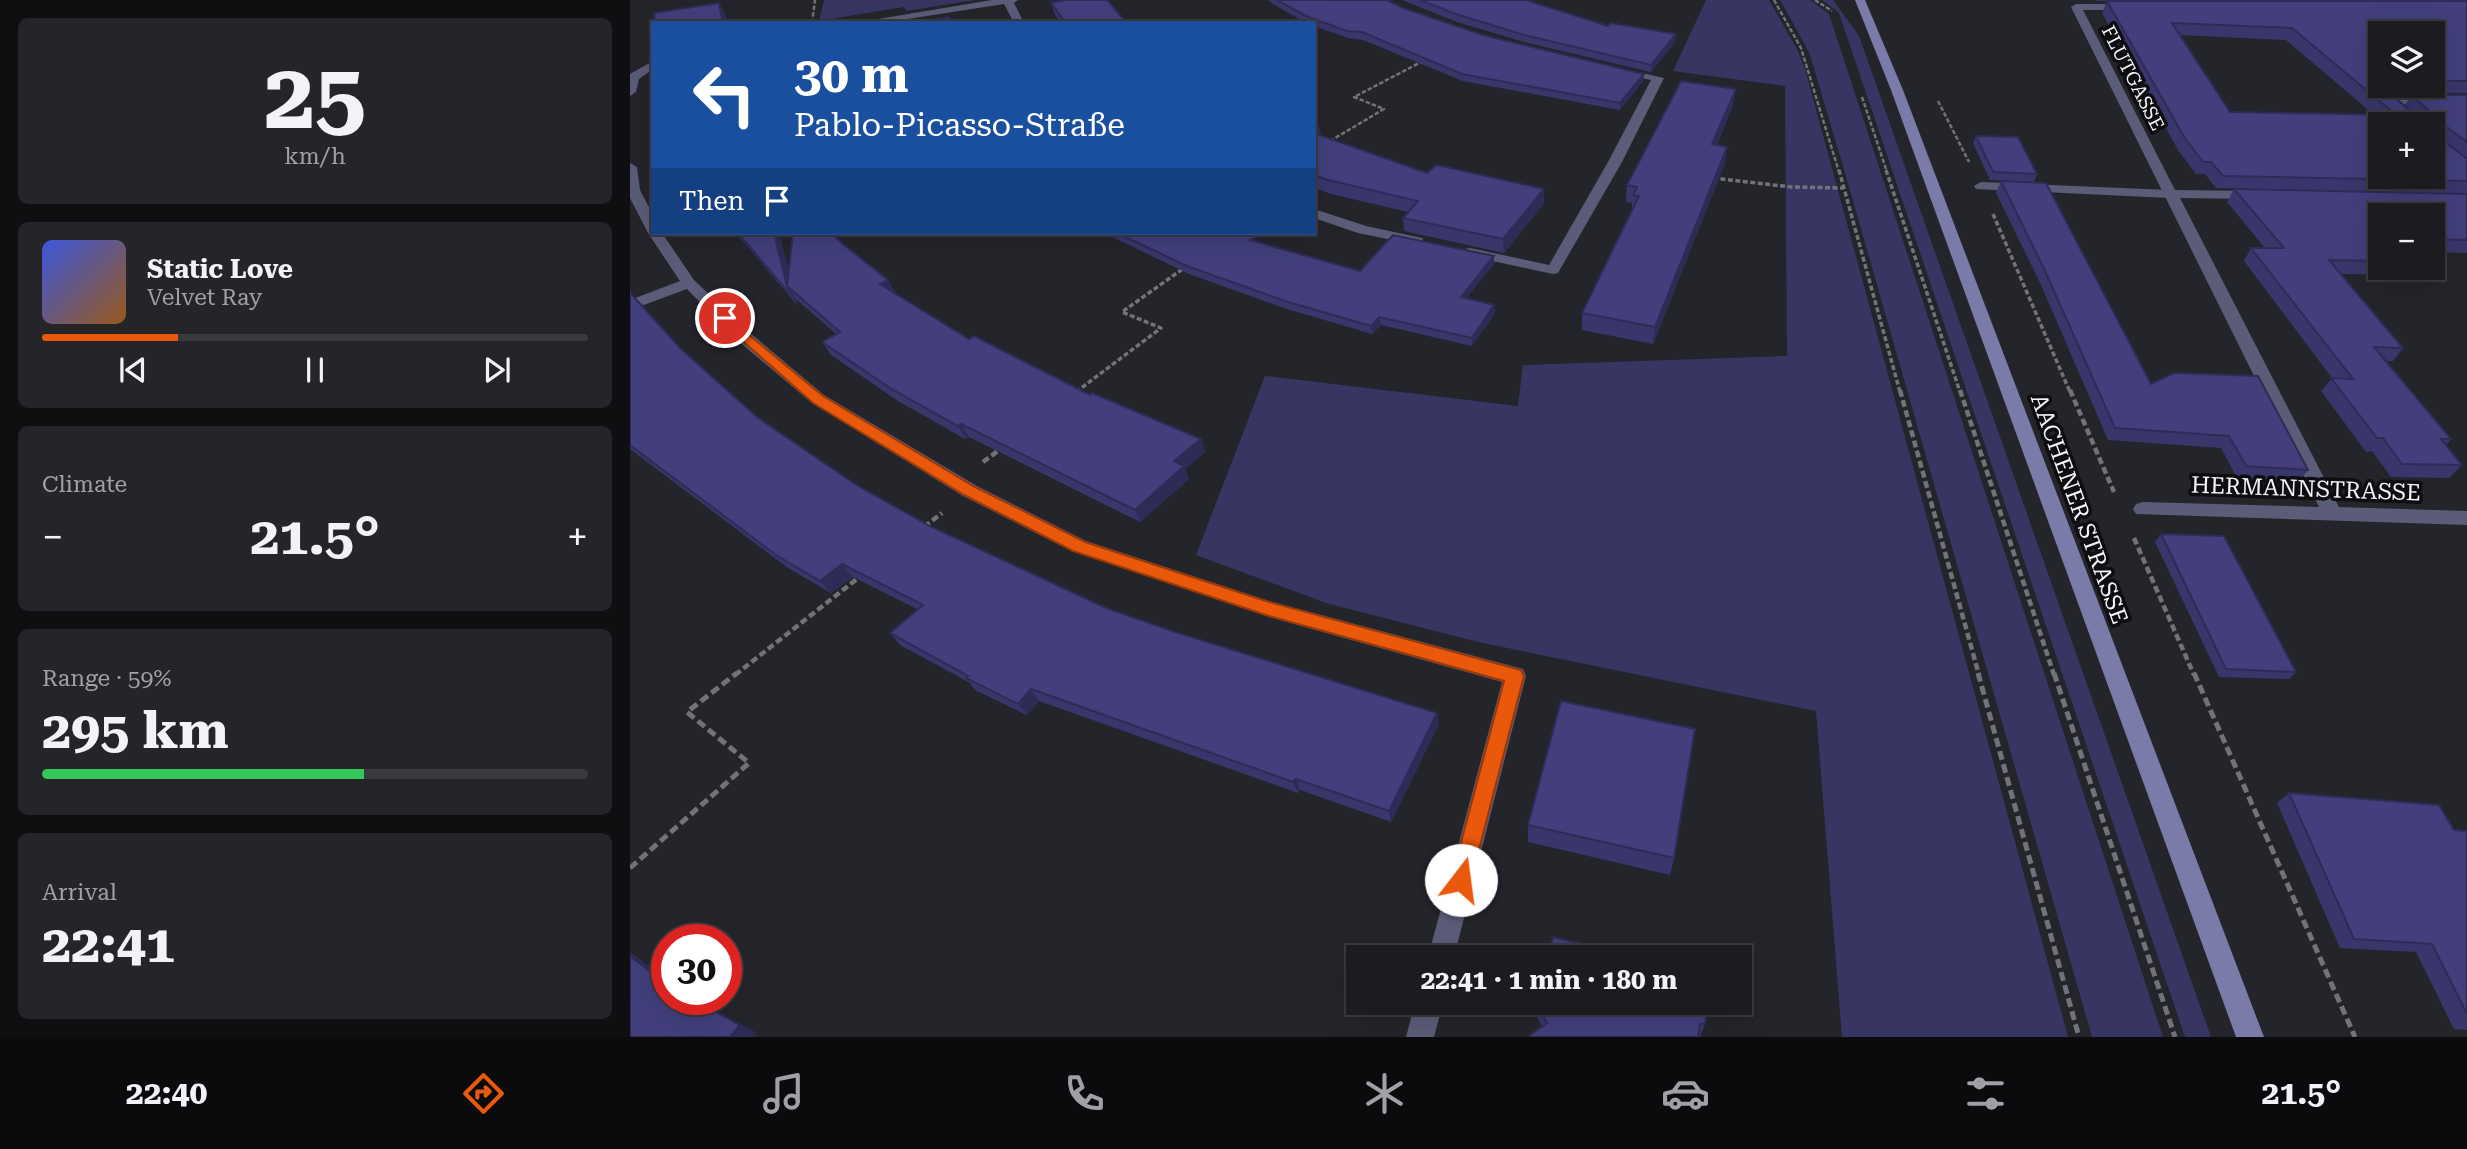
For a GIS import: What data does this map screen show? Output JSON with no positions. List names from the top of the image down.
{
  "streets": {
    "main road": ["AACHENER STRASSE"],
    "street": ["FLUTGASSE", "HERMANNSTRASSE"]
  },
  "crossings": [
    ["FLUTGASSE", "HERMANNSTRASSE"]
  ],
  "page": {
    "tile": [
      ["25", "km/h"],
      "Climate",
      ["Range · 59%", "295 km"],
      ["Arrival", "22:41"]
    ],
    "map_buttons": ["+", "−"],
    "turn": ["30 m", "Pablo-Picasso-Straße"],
    "then": "Then",
    "song": ["Static Love", "Velvet Ray"],
    "heat": ["−", "21.5°", "+"],
    "limit": "30",
    "trip": "22:41 · 1 min · 180 m",
    "tabs": ["22:40", "21.5°"]
  }
}
